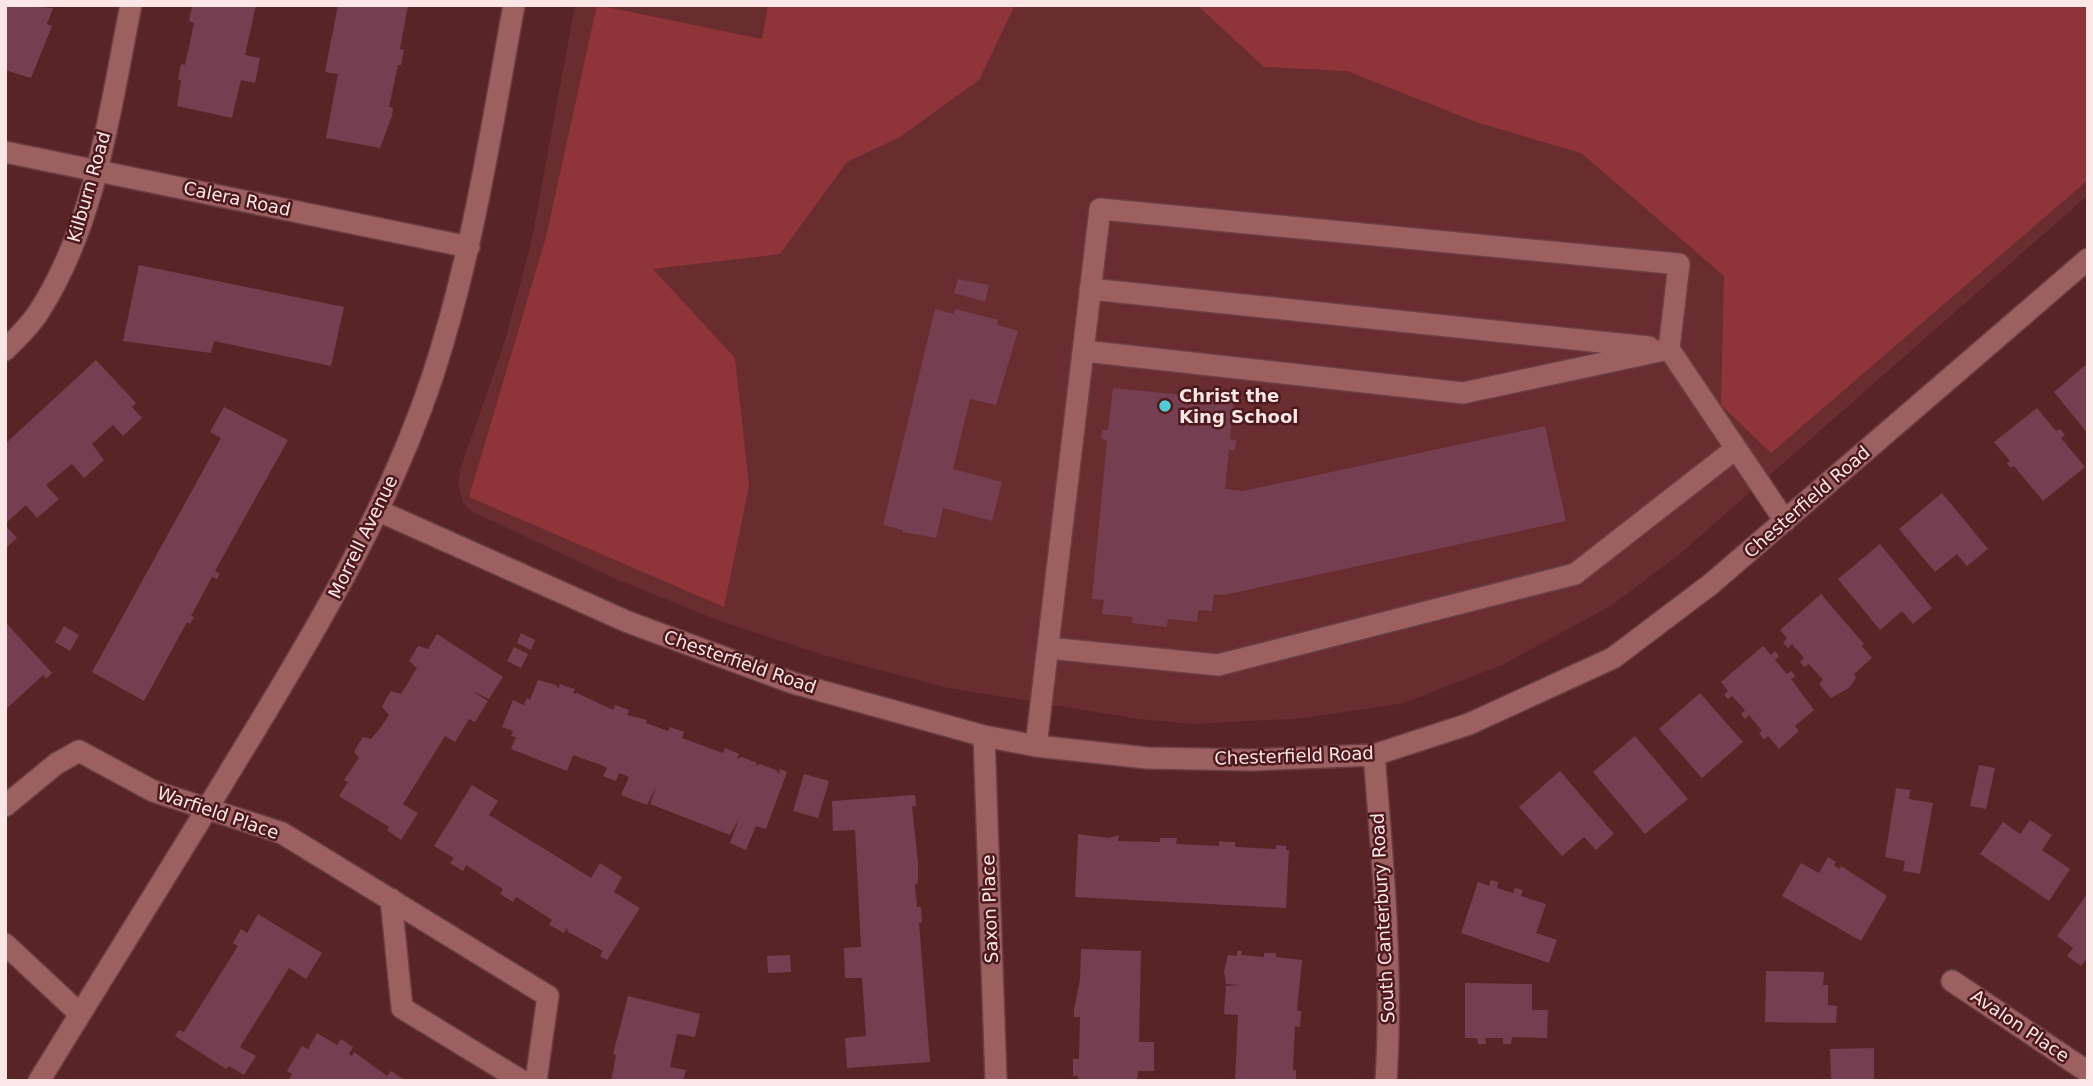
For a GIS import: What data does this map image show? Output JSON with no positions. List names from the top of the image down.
{
  "streets": {
    "street": [
      "Kilburn Road",
      "Calera Road",
      "Chesterfield Road",
      "Morrell Avenue",
      "Warfield Place",
      "Saxon Place",
      "South Canterbury Road",
      "Avalon Place"
    ]
  },
  "crossings": [
    ["Kilburn Road", "Calera Road"],
    ["Calera Road", "Morrell Avenue"],
    ["Chesterfield Road", "Morrell Avenue"],
    ["Chesterfield Road", "Saxon Place"],
    ["Chesterfield Road", "South Canterbury Road"],
    ["Morrell Avenue", "Warfield Place"]
  ],
  "places": ["Christ the King School"]
}
